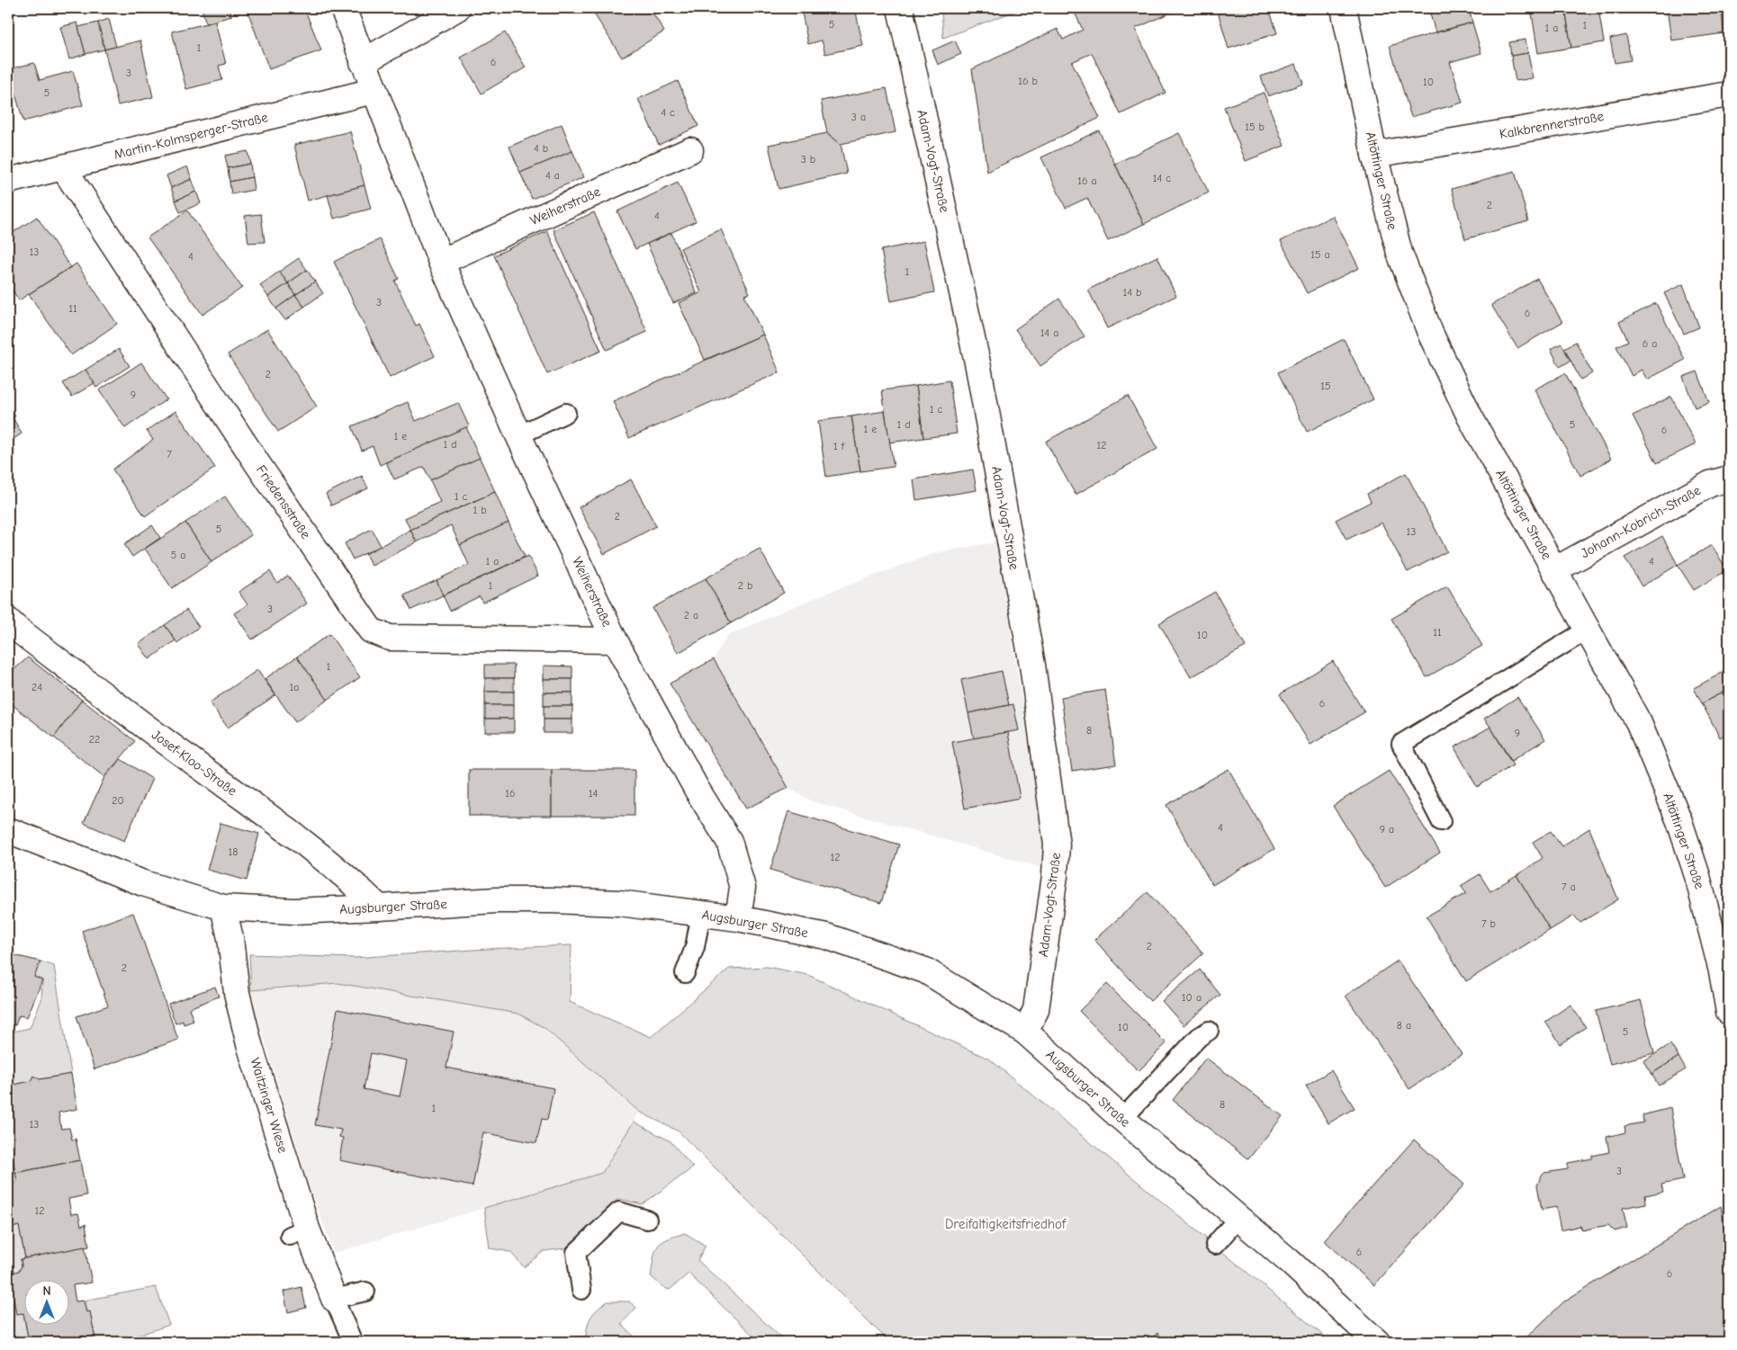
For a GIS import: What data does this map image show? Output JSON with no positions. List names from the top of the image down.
{
  "streets": {
    "street": [
      "Kalkbrennerstraße",
      "Martin-Kolmsperger-Straße",
      "Adam-Vogt-Straße",
      "Altöttinger Straße",
      "Weiherstraße",
      "Friedensstraße",
      "Johann-Kobrich-Straße",
      "Josef-Kloo-Straße",
      "Augsburger Straße",
      "Waitzinger Wiese"
    ]
  },
  "crossings": [
    ["Kalkbrennerstraße", "Altöttinger Straße"],
    ["Martin-Kolmsperger-Straße", "Weiherstraße"],
    ["Martin-Kolmsperger-Straße", "Friedensstraße"],
    ["Adam-Vogt-Straße", "Augsburger Straße"],
    ["Altöttinger Straße", "Johann-Kobrich-Straße"],
    ["Weiherstraße", "Friedensstraße"],
    ["Weiherstraße", "Augsburger Straße"],
    ["Josef-Kloo-Straße", "Augsburger Straße"],
    ["Augsburger Straße", "Waitzinger Wiese"]
  ],
  "parks": ["Dreifaltigkeitsfriedhof"],
  "house_numbers": [
    "5",
    "1",
    "1 a",
    "1",
    "6",
    "3",
    "16 b",
    "10",
    "5",
    "4 c",
    "3 a",
    "15 b",
    "4 b",
    "3 b",
    "4 a",
    "14 c",
    "16 a",
    "2",
    "4",
    "13",
    "15 a",
    "4",
    "1",
    "14 b",
    "3",
    "11",
    "6",
    "14 a",
    "6 a",
    "2",
    "15",
    "9",
    "1 c",
    "1 d",
    "5",
    "1 e",
    "6",
    "1 e",
    "1 d",
    "12",
    "1 f",
    "7",
    "1 c",
    "1 b",
    "2",
    "5",
    "13",
    "5 a",
    "1 a",
    "4",
    "1",
    "2 b",
    "3",
    "2 a",
    "11",
    "10",
    "1",
    "24",
    "1a",
    "6",
    "8",
    "9",
    "22",
    "16",
    "14",
    "20",
    "4",
    "9 a",
    "18",
    "12",
    "7 a",
    "7 b",
    "2",
    "2",
    "10 a",
    "8 a",
    "10",
    "5",
    "8",
    "1",
    "13",
    "3",
    "12",
    "6",
    "6"
  ],
  "north": "top"
}
